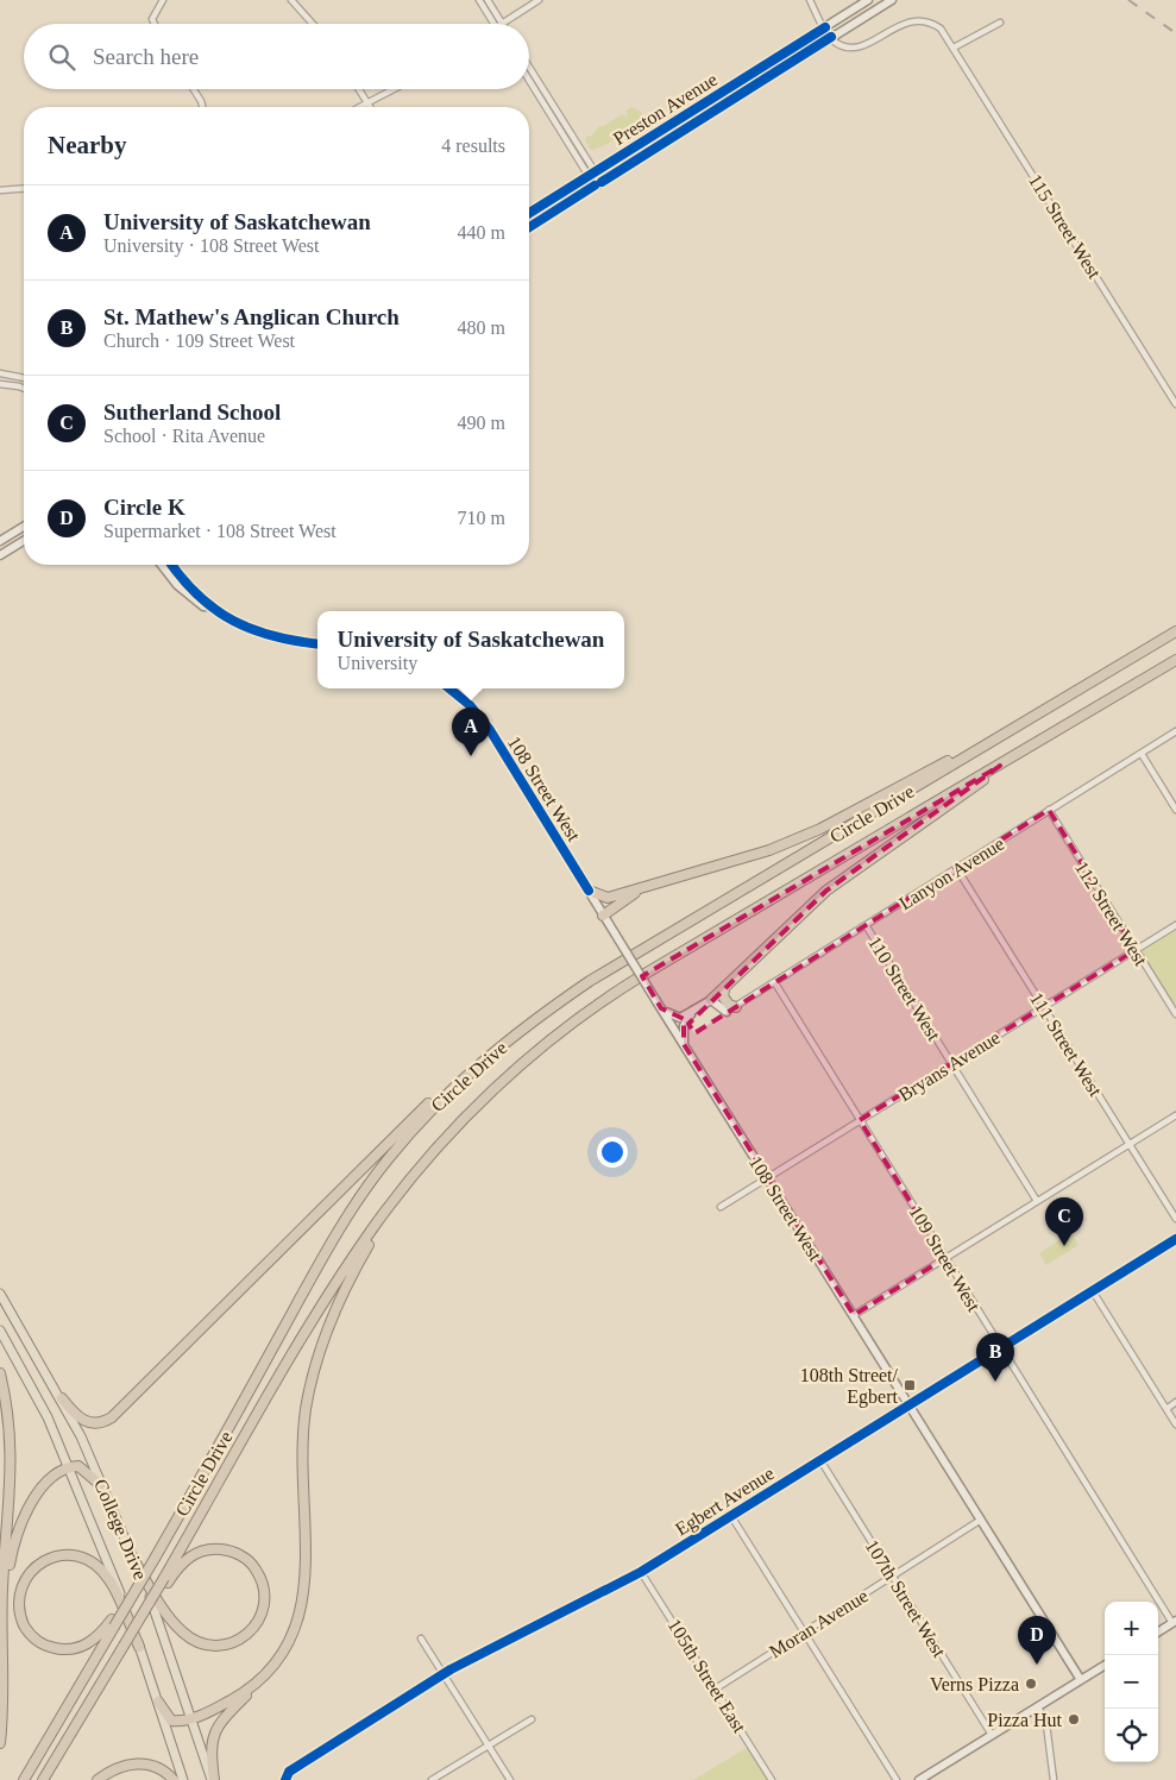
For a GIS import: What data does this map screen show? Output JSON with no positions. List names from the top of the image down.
{
  "streets": {
    "highway": ["Circle Drive"],
    "main road": ["College Drive"],
    "street": [
      "Preston Avenue",
      "115 Street West",
      "108 Street West",
      "Lanyon Avenue",
      "112 Street West",
      "110 Street West",
      "111 Street West",
      "Bryans Avenue",
      "109 Street West",
      "Egbert Avenue",
      "107th Street West",
      "Moran Avenue",
      "105th Street East"
    ]
  },
  "crossings": [
    ["Preston Avenue", "115 Street West"],
    ["108 Street West", "Bryans Avenue"],
    ["108 Street West", "Egbert Avenue"],
    ["108 Street West", "Moran Avenue"],
    ["Lanyon Avenue", "112 Street West"],
    ["Lanyon Avenue", "110 Street West"],
    ["Lanyon Avenue", "111 Street West"],
    ["Lanyon Avenue", "109 Street West"],
    ["112 Street West", "Bryans Avenue"],
    ["110 Street West", "Bryans Avenue"],
    ["111 Street West", "Bryans Avenue"],
    ["Bryans Avenue", "109 Street West"],
    ["109 Street West", "Egbert Avenue"],
    ["Egbert Avenue", "107th Street West"],
    ["Egbert Avenue", "105th Street East"],
    ["107th Street West", "Moran Avenue"],
    ["Moran Avenue", "105th Street East"]
  ],
  "places": {
    "transit": ["108th Street/ Egbert"],
    "other": ["Verns Pizza", "Pizza Hut"]
  },
  "page": {
    "search": "Search here",
    "heading": ["Nearby", "4 results"],
    "list": [
      {
        "mark": "A",
        "name": "University of Saskatchewan",
        "note": "University · 108 Street West",
        "value": "440 m"
      },
      {
        "mark": "B",
        "name": "St. Mathew's Anglican Church",
        "note": "Church · 109 Street West",
        "value": "480 m"
      },
      {
        "mark": "C",
        "name": "Sutherland School",
        "note": "School · Rita Avenue",
        "value": "490 m"
      },
      {
        "mark": "D",
        "name": "Circle K",
        "note": "Supermarket · 108 Street West",
        "value": "710 m"
      }
    ],
    "popup": ["University of Saskatchewan", "University"],
    "pins": [
      "A",
      "C",
      "B",
      "D"
    ],
    "map_buttons": ["+", "−"]
  }
}
